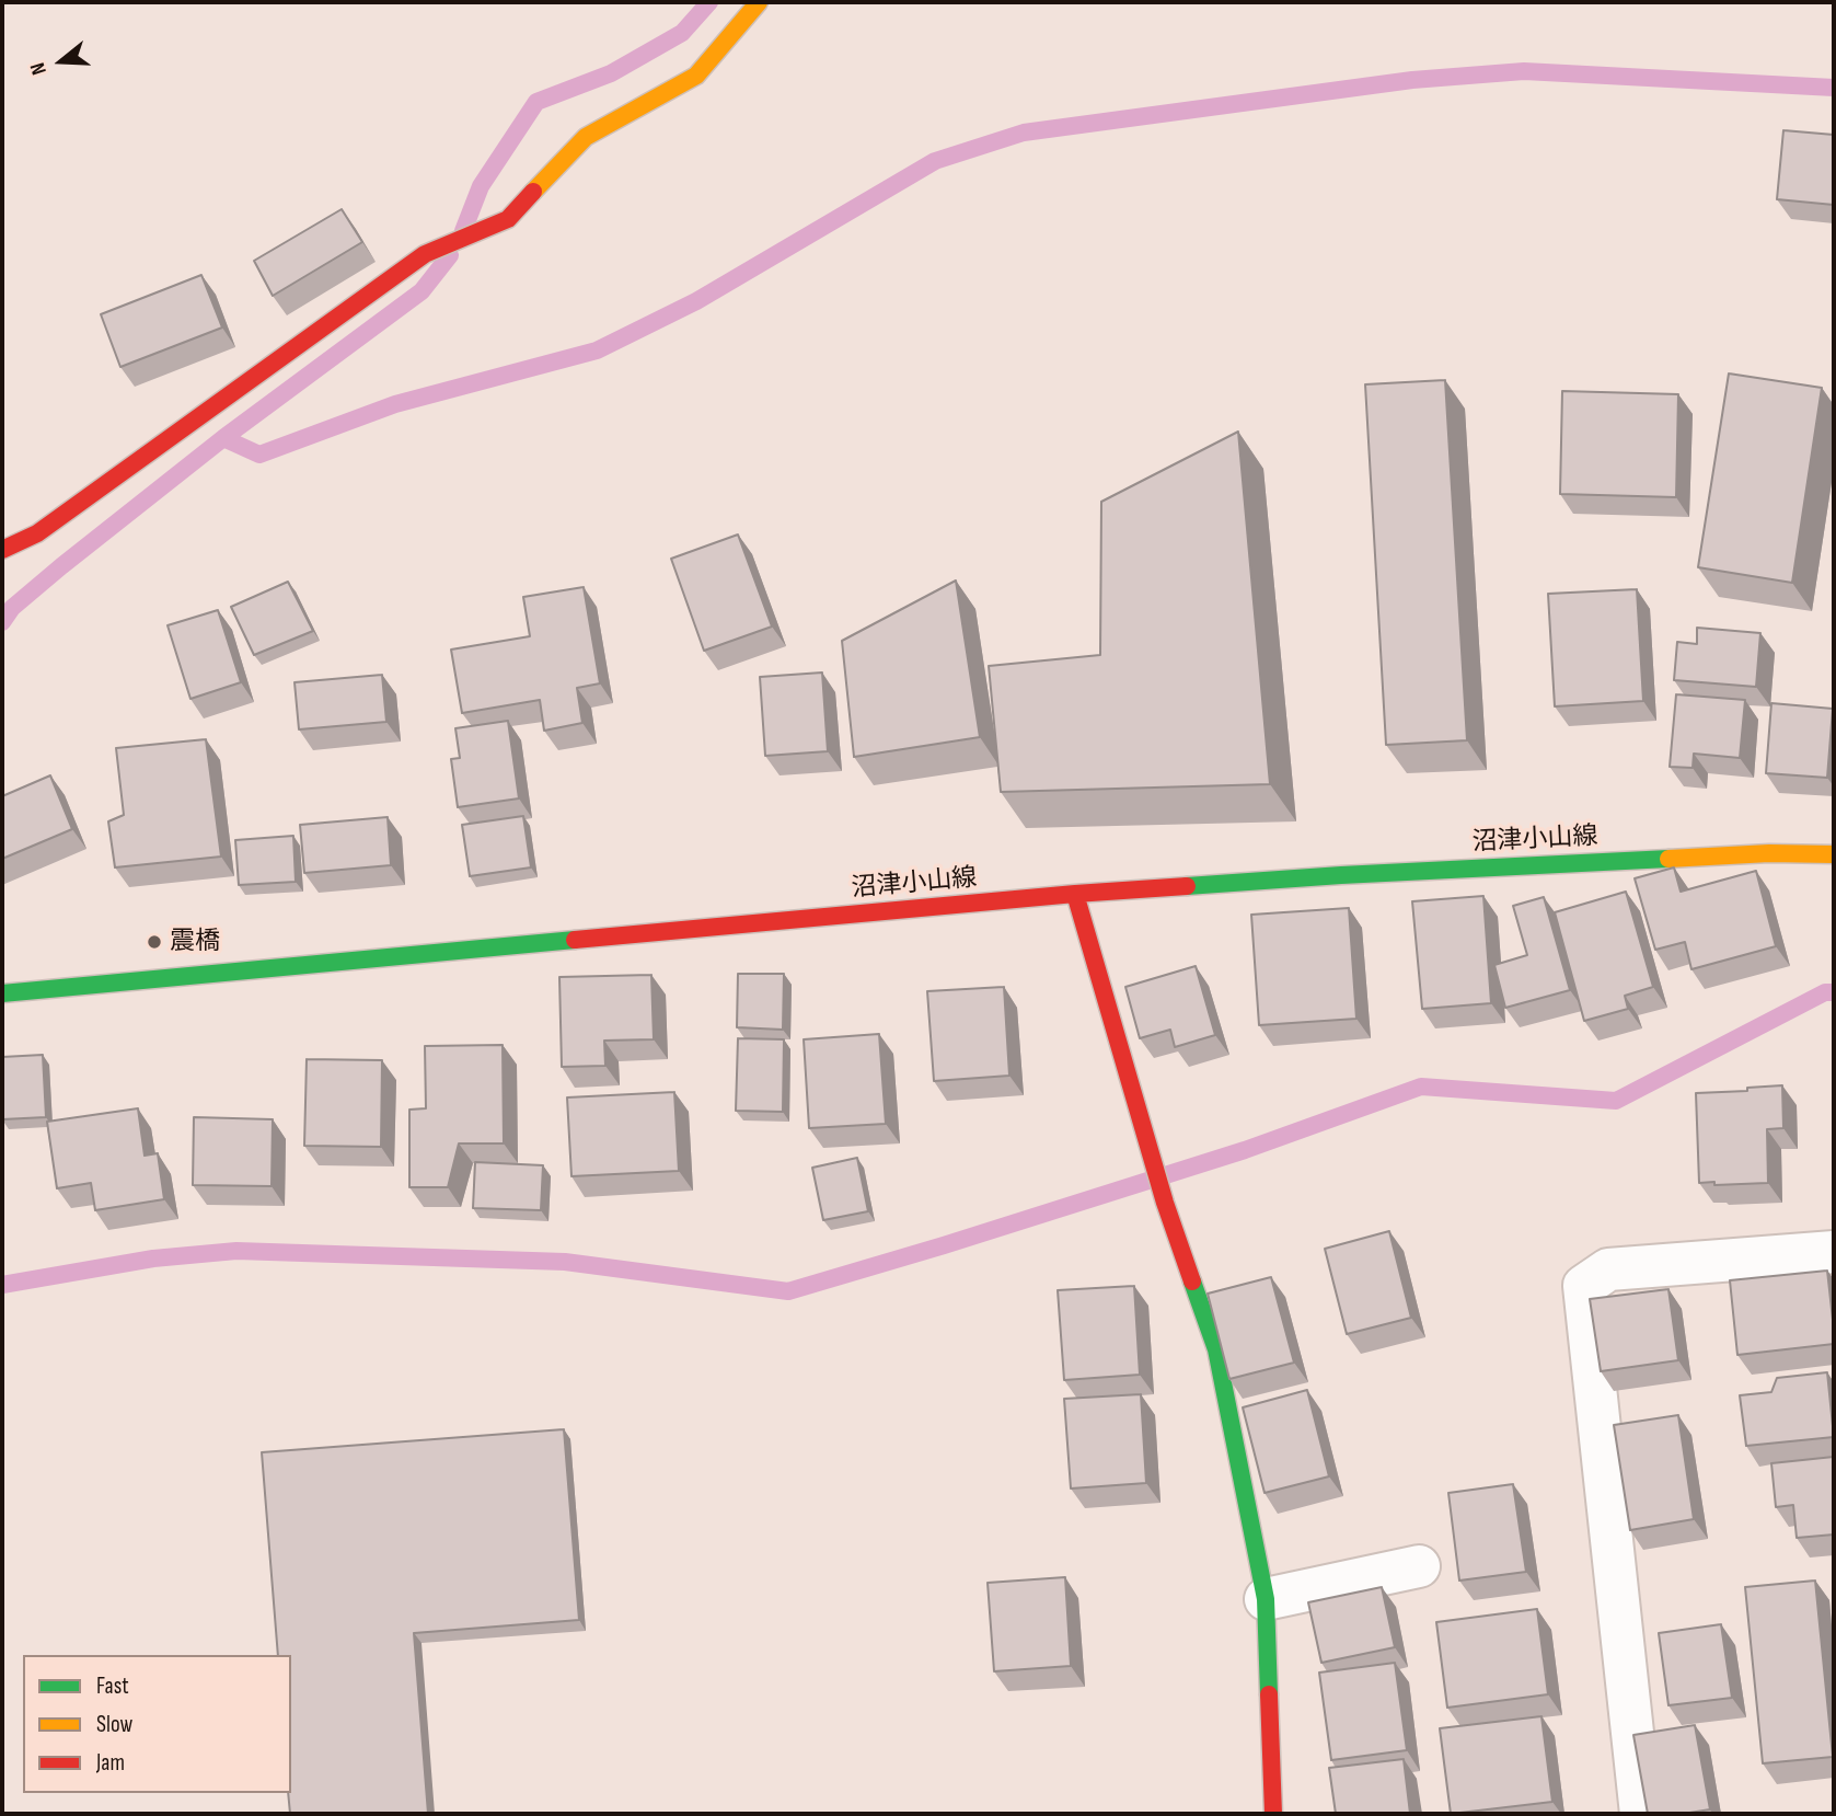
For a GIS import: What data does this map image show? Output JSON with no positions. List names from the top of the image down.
{
  "streets": {
    "street": ["沼津小山線"]
  },
  "places": ["震橋"],
  "legend": ["Fast", "Slow", "Jam"],
  "north": "left"
}
